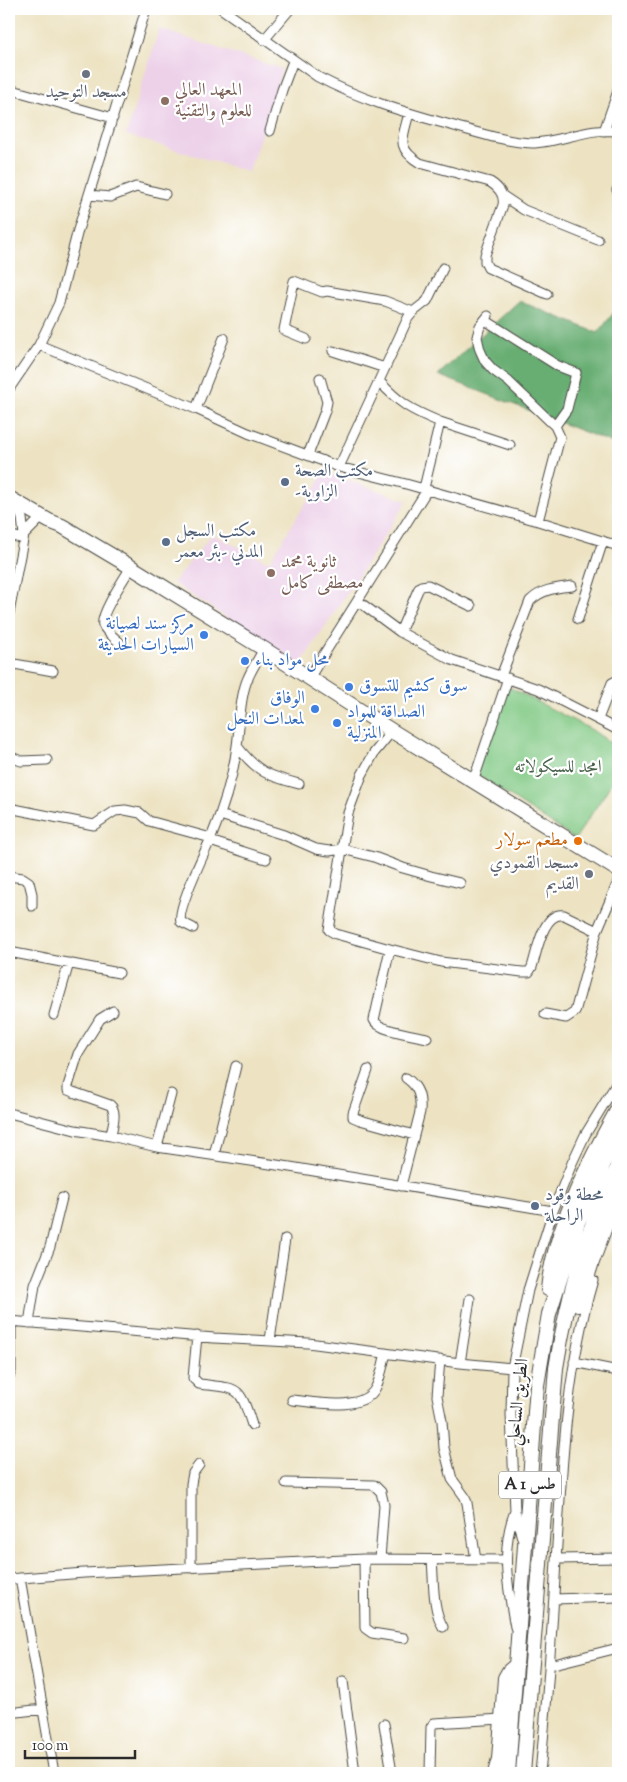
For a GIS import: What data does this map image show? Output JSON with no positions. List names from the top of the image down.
{
  "streets": {
    "highway": ["الطريق الساحلي", "A 1 طس"]
  },
  "parks": ["امجد للسيكولاته"],
  "places": [
    "مسجد التوحيد",
    "المعهد العالي للعلوم والتقنية",
    "مكتب الصحة -الزاوية",
    "مكتب السجل المدني -بئر معمر",
    "ثانوية محمد مصطفى كامل",
    "مركز سند لصيانة السيارات الحديثة",
    "محل مواد بناء",
    "سوق كشيم للتسوق",
    "الوفاق لمعدات النحل",
    "الصداقة للمواد المنزلية",
    "مطعم سولار",
    "مسجد القمودي القديم",
    "محطة وقود الراحلة"
  ],
  "scale_bar": "100 m"
}
